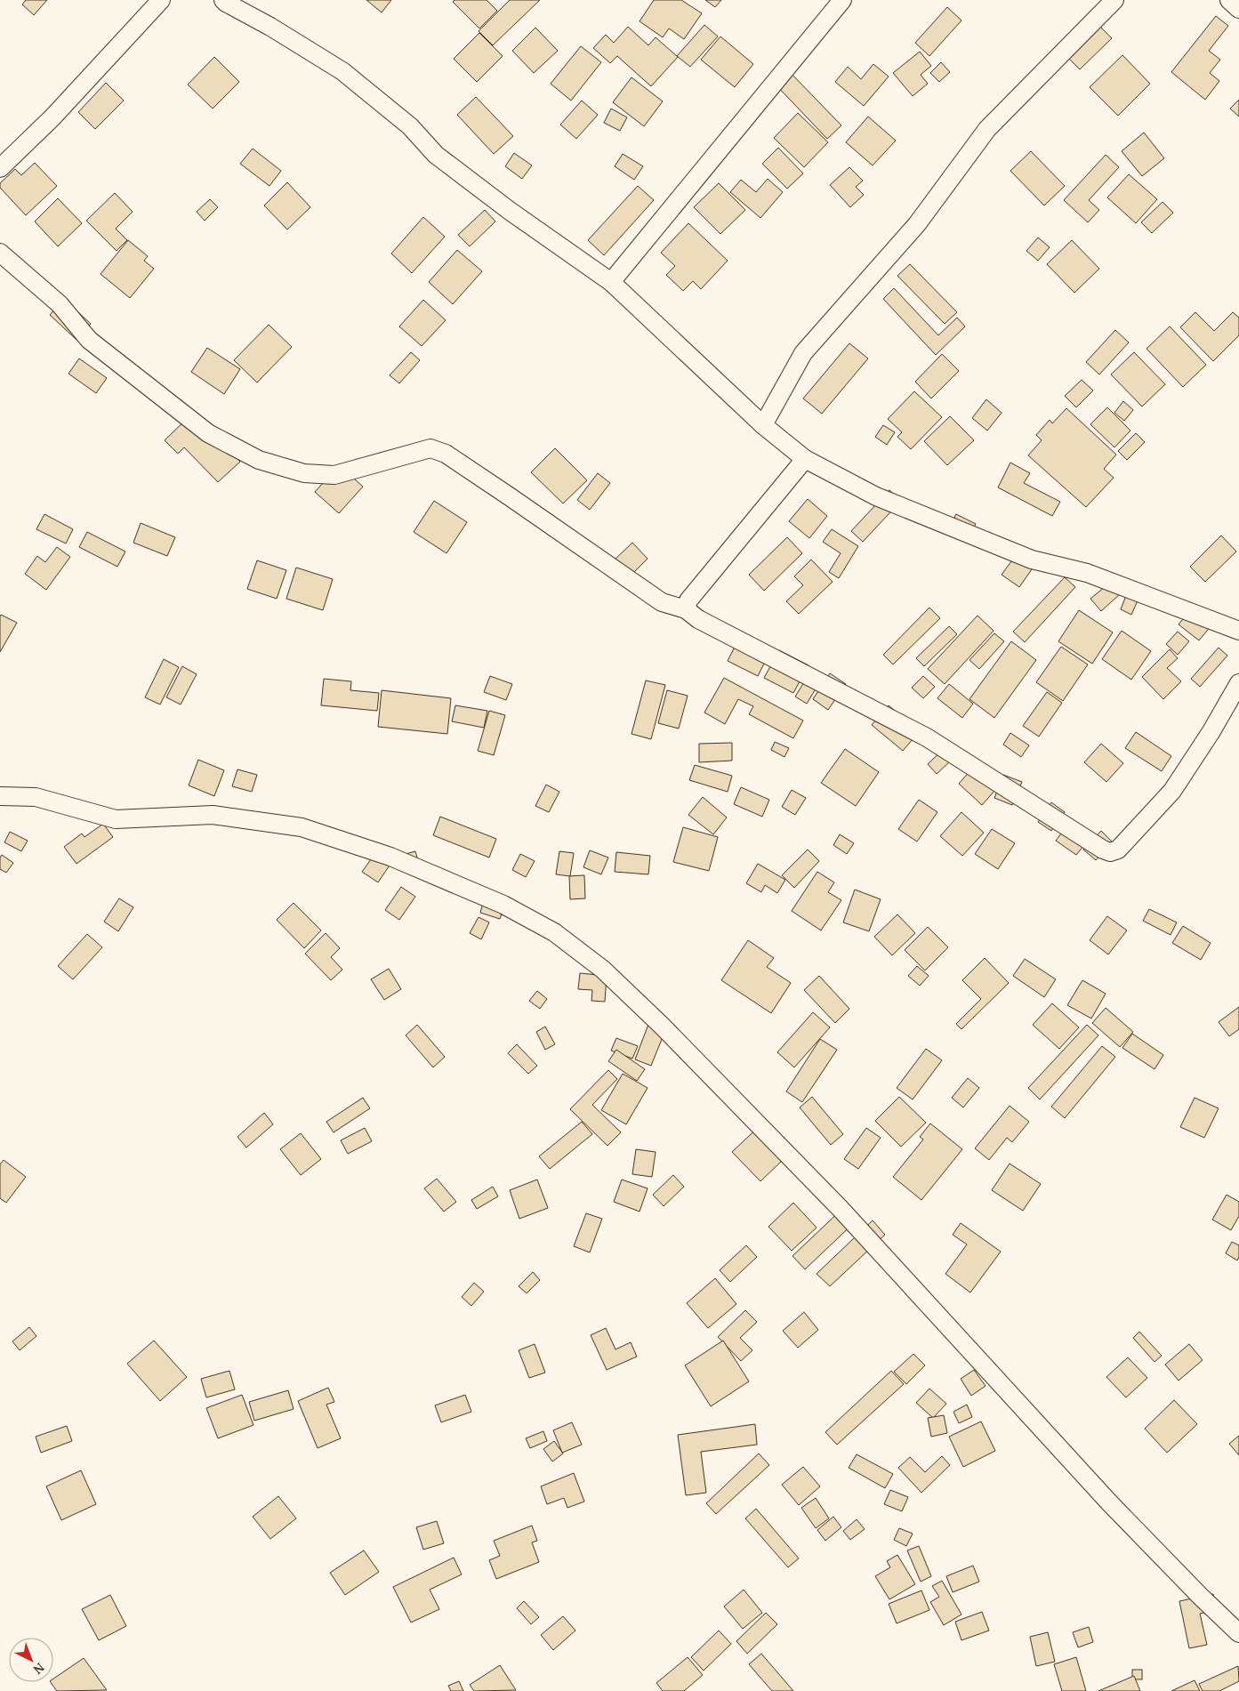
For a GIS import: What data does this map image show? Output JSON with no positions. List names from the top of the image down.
{
  "north": "bottom right"
}
